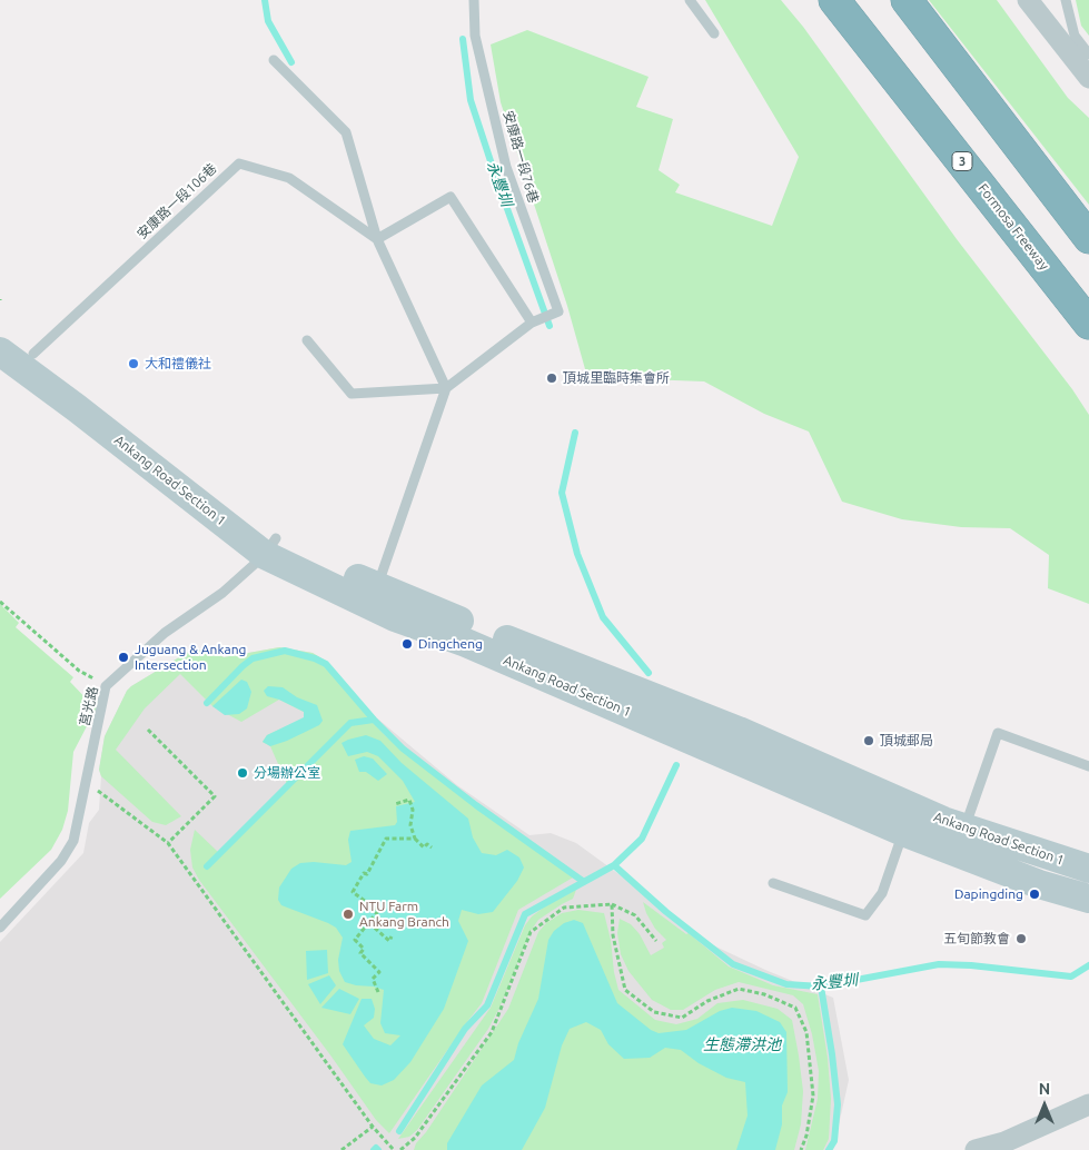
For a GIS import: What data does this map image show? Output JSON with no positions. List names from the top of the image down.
{
  "streets": {
    "highway": ["3", "Formosa Freeway"],
    "main road": ["Ankang Road Section 1"],
    "lane": ["安康路一段76巷", "安康路一段106巷", "莒光路"]
  },
  "crossings": [
    ["安康路一段106巷", "Ankang Road Section 1"],
    ["Ankang Road Section 1", "莒光路"]
  ],
  "water": ["永豐圳", "生態滯洪池"],
  "places": [
    "大和禮儀社",
    "頂城里臨時集會所",
    "Dingcheng",
    "Juguang & Ankang Intersection",
    "頂城郵局",
    "分場辦公室",
    "Dapingding",
    "NTU Farm Ankang Branch",
    "五旬節教會"
  ],
  "north": "top"
}
